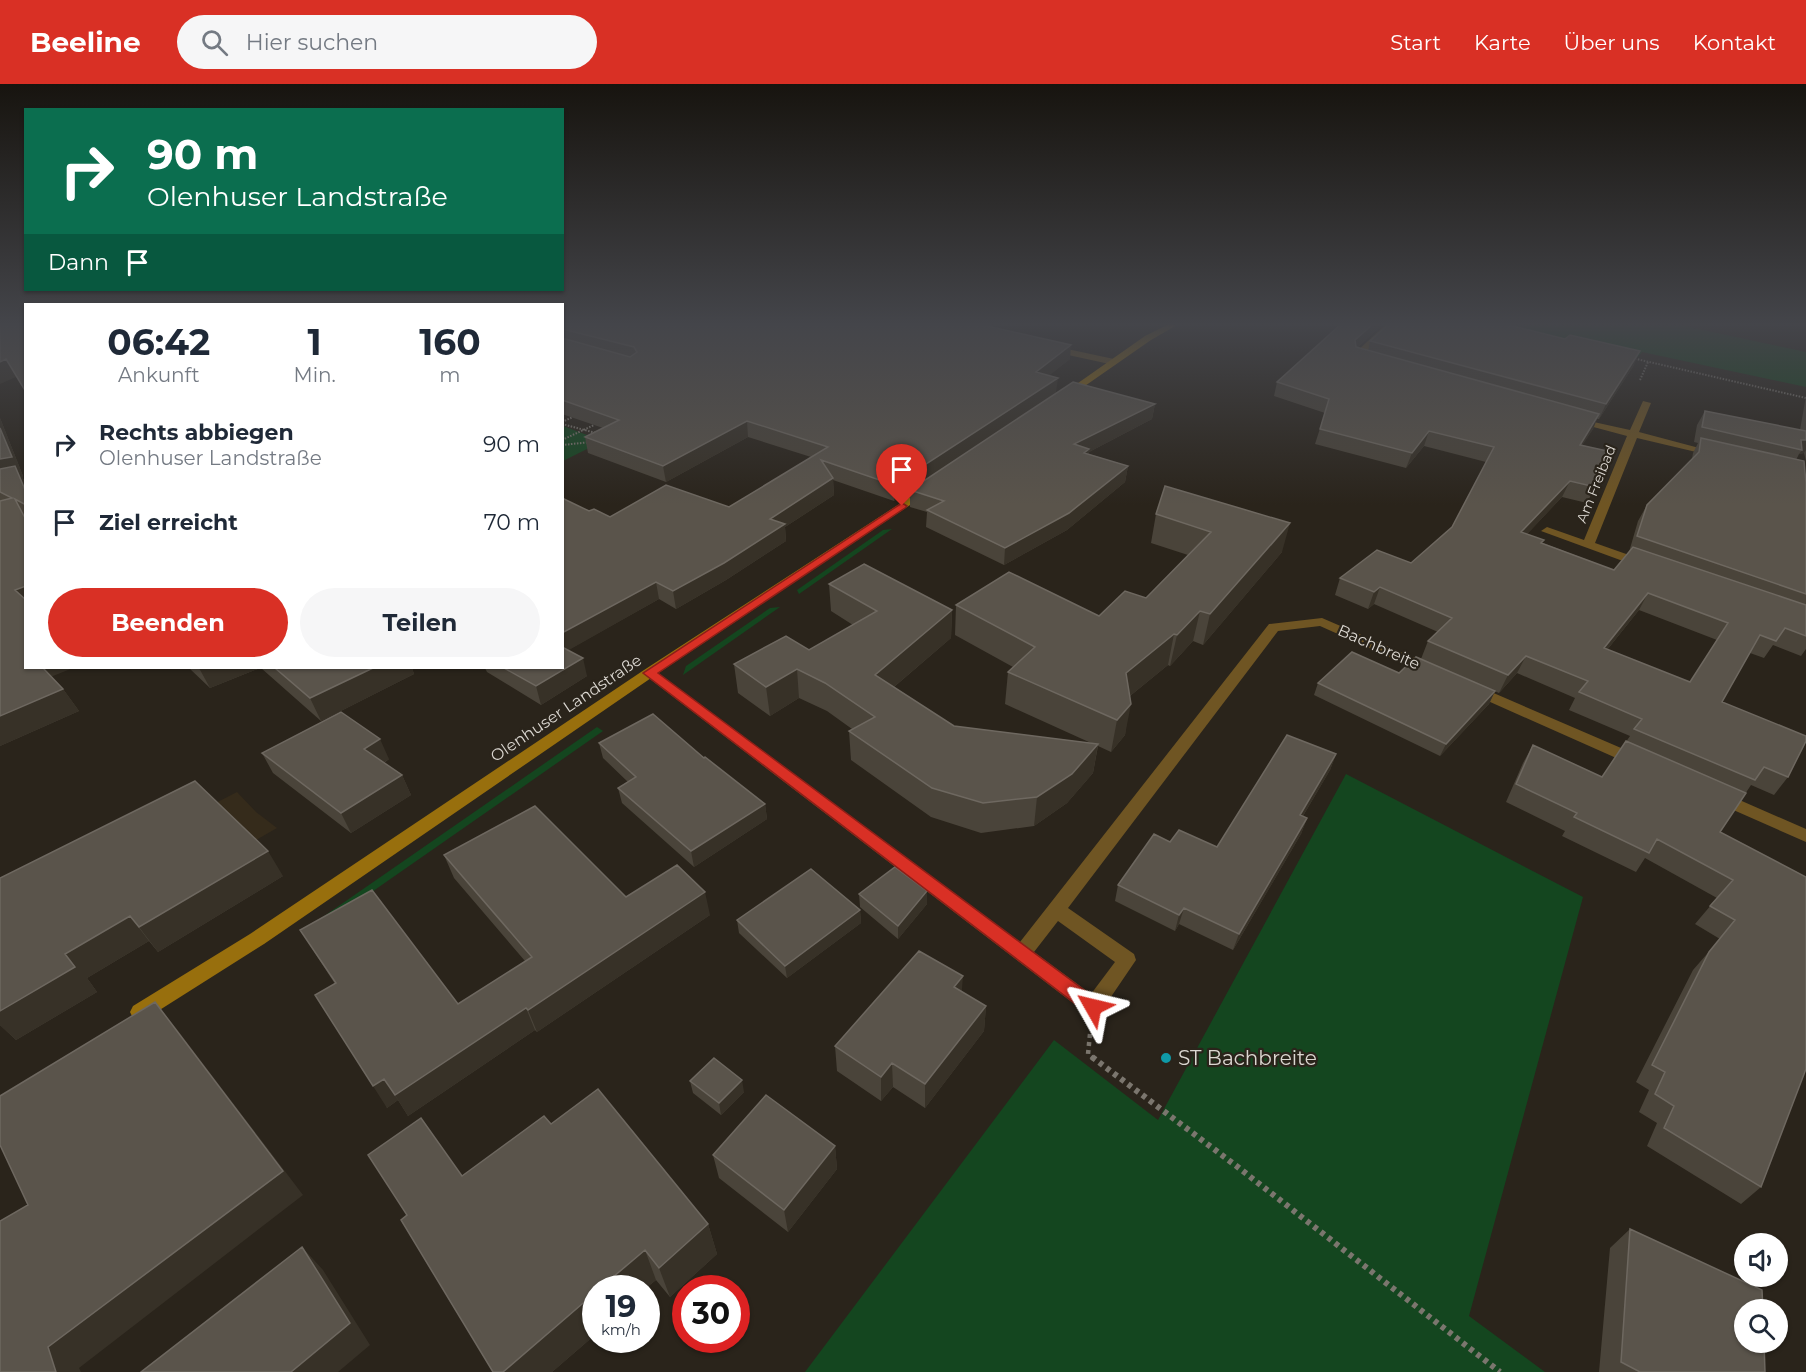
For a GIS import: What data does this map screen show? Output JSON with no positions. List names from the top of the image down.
{
  "streets": {
    "street": ["Am Freibad", "Bachbreite", "Olenhuser Landstraße"]
  },
  "places": ["ST Bachbreite"],
  "page": {
    "header": "Beeline",
    "search": "Hier suchen",
    "nav": [
      "Start",
      "Karte",
      "Über uns",
      "Kontakt"
    ],
    "turn": ["90 m", "Olenhuser Landstraße"],
    "then": "Dann",
    "eta": [
      "06:42",
      "Ankunft",
      "1",
      "Min.",
      "160",
      "m"
    ],
    "list": [
      {
        "name": "Rechts abbiegen",
        "note": "Olenhuser Landstraße",
        "value": "90 m"
      },
      {
        "name": "Ziel erreicht",
        "value": "70 m"
      }
    ],
    "buttons": ["Beenden", "Teilen"],
    "speed": "19 km/h",
    "limit": "30"
  }
}
